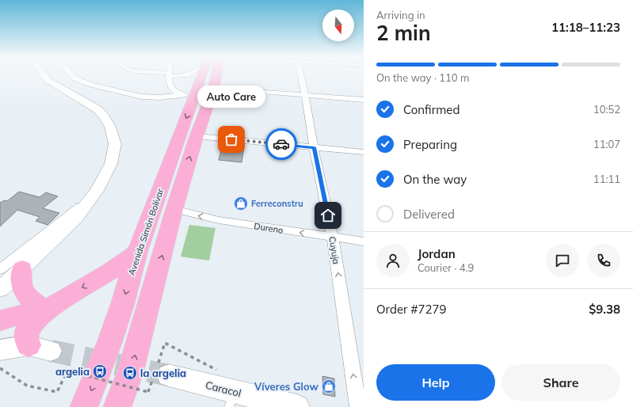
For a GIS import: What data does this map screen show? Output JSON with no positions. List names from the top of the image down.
{
  "streets": {
    "highway": ["Avenida Simón Bolívar"],
    "street": ["Dureno", "Cuyuja", "Caracol"]
  },
  "crossings": [
    ["Dureno", "Cuyuja"]
  ],
  "one_way": ["Cuyuja"],
  "places": {
    "other": ["Auto Care"],
    "shop": ["Ferreconstru", "Víveres Glow"],
    "bus stop": ["argelia", "la argelia"]
  },
  "north": "bottom",
  "page": {
    "heading": ["2 min", "Arriving in", "11:18–11:23"],
    "panel": [
      "Jordan",
      "Courier · 4.9",
      "Order #7279",
      "$9.38"
    ],
    "bar": "On the way · 110 m",
    "bubble": "Auto Care",
    "list": [
      ["Confirmed", "10:52"],
      ["Preparing", "11:07"],
      ["On the way", "11:11"],
      "Delivered"
    ],
    "buttons": ["Help", "Share"]
  }
}
